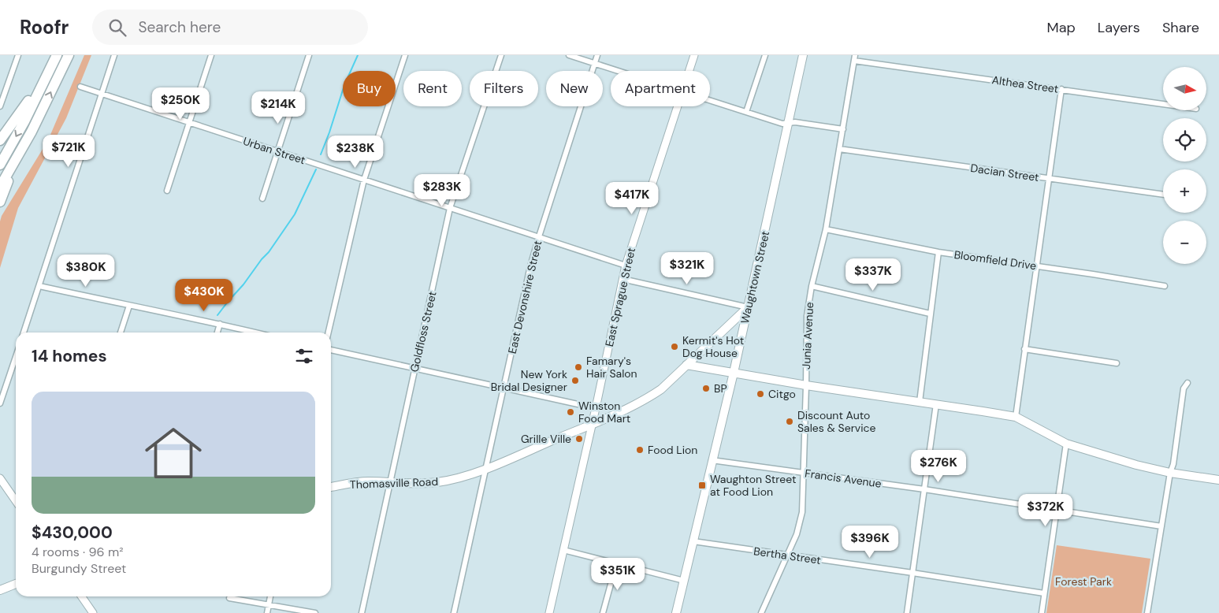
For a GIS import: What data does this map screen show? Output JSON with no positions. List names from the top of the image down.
{
  "streets": {
    "main road": ["Waughtown Street", "Thomasville Road"],
    "street": [
      "Althea Street",
      "Urban Street",
      "Dacian Street",
      "Bloomfield Drive",
      "East Devonshire Street",
      "East Sprague Street",
      "Goldfloss Street",
      "Junia Avenue",
      "Francis Avenue",
      "Bertha Street"
    ]
  },
  "crossings": [
    ["Althea Street", "Junia Avenue"],
    ["Urban Street", "East Devonshire Street"],
    ["Urban Street", "East Sprague Street"],
    ["Urban Street", "Goldfloss Street"],
    ["Dacian Street", "Junia Avenue"],
    ["Bloomfield Drive", "Junia Avenue"],
    ["Waughtown Street", "Francis Avenue"],
    ["Waughtown Street", "Thomasville Road"],
    ["Waughtown Street", "Bertha Street"],
    ["East Devonshire Street", "Thomasville Road"],
    ["East Sprague Street", "Thomasville Road"],
    ["Goldfloss Street", "Thomasville Road"],
    ["Junia Avenue", "Francis Avenue"],
    ["Junia Avenue", "Bertha Street"]
  ],
  "parks": ["Forest Park"],
  "places": {
    "other": [
      "Kermit's Hot Dog House",
      "Famary's Hair Salon",
      "New York Bridal Designer",
      "BP",
      "Citgo",
      "Winston Food Mart",
      "Discount Auto Sales & Service",
      "Grille Ville",
      "Food Lion"
    ],
    "transit": ["Waughton Street at Food Lion"]
  },
  "north": "right",
  "page": {
    "header": "Roofr",
    "search": "Search here",
    "nav": ["Map", "Layers", "Share"],
    "map_buttons": ["+", "−"],
    "chip": [
      "Buy",
      "Rent",
      "Filters",
      "New",
      "Apartment"
    ],
    "price": [
      "$250K",
      "$214K",
      "$721K",
      "$238K",
      "$283K",
      "$417K",
      "$321K",
      "$380K",
      "$337K",
      "$430K",
      "$276K",
      "$372K",
      "$396K",
      "$351K"
    ],
    "heading": "14 homes",
    "list": [
      {
        "name": "$430,000",
        "note": "4 rooms · 96 m² · Burgundy Street"
      }
    ]
  }
}
